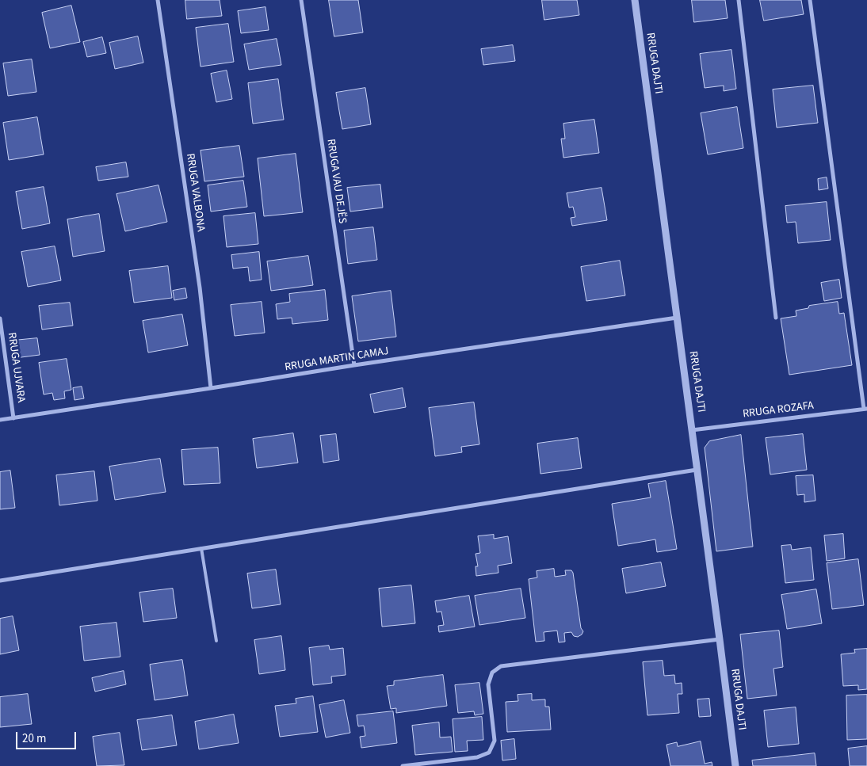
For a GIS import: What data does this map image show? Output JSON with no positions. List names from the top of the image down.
{
  "streets": {
    "street": [
      "RRUGA DAJTI",
      "RRUGA VAU DEJËS",
      "RRUGA VALBONA",
      "RRUGA MARTIN CAMAJ",
      "RRUGA UJVARA",
      "RRUGA ROZAFA"
    ]
  },
  "crossings": [
    ["RRUGA DAJTI", "RRUGA MARTIN CAMAJ"],
    ["RRUGA DAJTI", "RRUGA ROZAFA"],
    ["RRUGA VAU DEJËS", "RRUGA MARTIN CAMAJ"],
    ["RRUGA VALBONA", "RRUGA MARTIN CAMAJ"],
    ["RRUGA MARTIN CAMAJ", "RRUGA UJVARA"]
  ],
  "scale_bar": "20 m"
}
